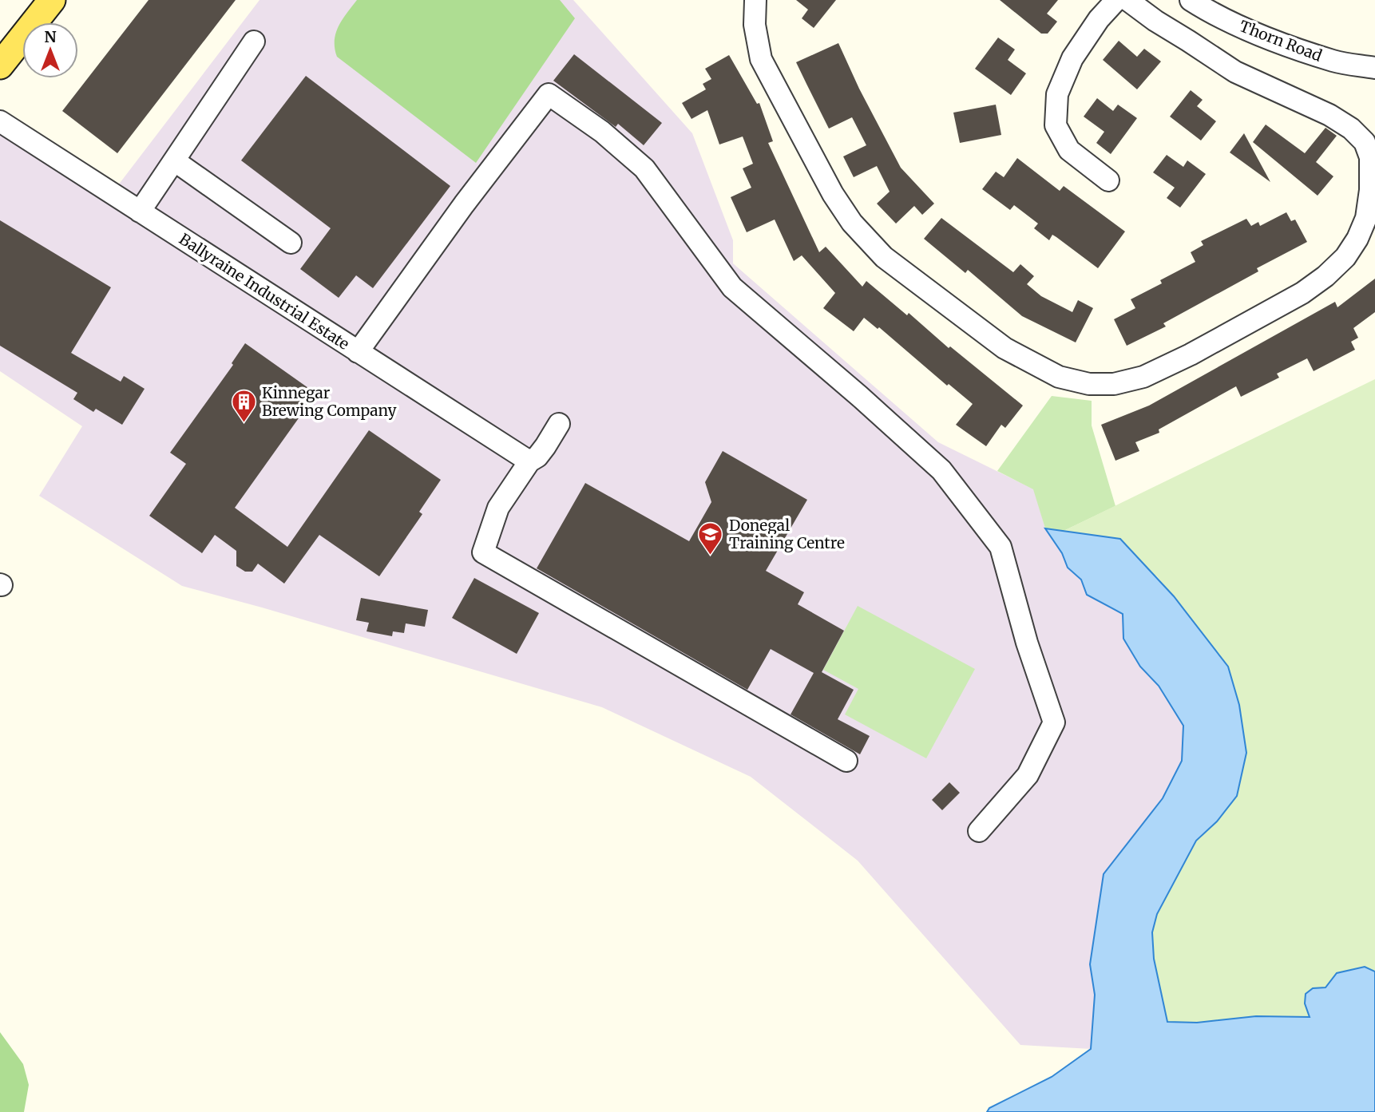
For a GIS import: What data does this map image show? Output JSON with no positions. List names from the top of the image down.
{
  "streets": {
    "street": ["Thorn Road", "Ballyraine Industrial Estate"]
  },
  "places": {
    "building": ["Kinnegar Brewing Company"],
    "school or university": ["Donegal Training Centre"]
  },
  "north": "top"
}
